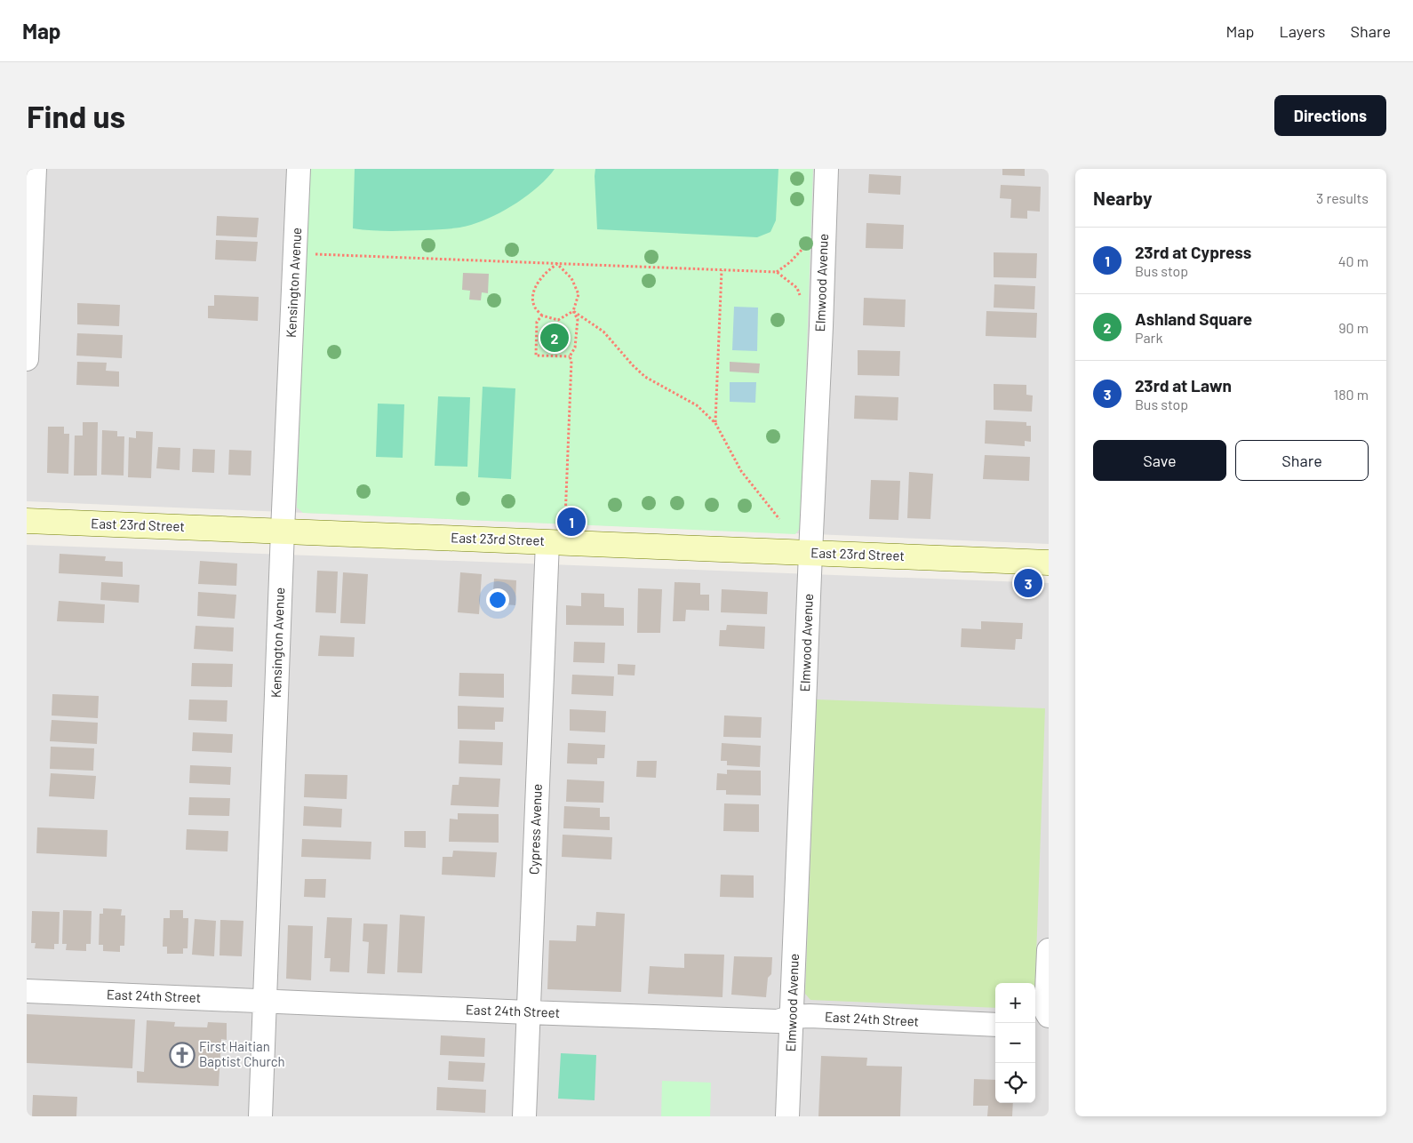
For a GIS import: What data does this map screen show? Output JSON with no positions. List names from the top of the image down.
{
  "streets": {
    "main road": ["East 23rd Street"],
    "street": [
      "Kensington Avenue",
      "Elmwood Avenue",
      "Cypress Avenue",
      "East 24th Street"
    ]
  },
  "crossings": [
    ["Kensington Avenue", "East 23rd Street"],
    ["Kensington Avenue", "East 24th Street"],
    ["Elmwood Avenue", "East 23rd Street"],
    ["Elmwood Avenue", "East 24th Street"],
    ["East 23rd Street", "Cypress Avenue"],
    ["Cypress Avenue", "East 24th Street"]
  ],
  "places": {
    "church": ["First Haitian Baptist Church"]
  },
  "page": {
    "header": "Map",
    "nav": ["Map", "Layers", "Share"],
    "buttons": [
      "Directions",
      ["Save", "Share"]
    ],
    "title": "Find us",
    "heading": ["Nearby", "3 results"],
    "list": [
      {
        "mark": "1",
        "name": "23rd at Cypress",
        "note": "Bus stop",
        "value": "40 m"
      },
      {
        "mark": "2",
        "name": "Ashland Square",
        "note": "Park",
        "value": "90 m"
      },
      {
        "mark": "3",
        "name": "23rd at Lawn",
        "note": "Bus stop",
        "value": "180 m"
      }
    ],
    "pins": ["2", "1", "3"],
    "map_buttons": ["+", "−"]
  }
}
